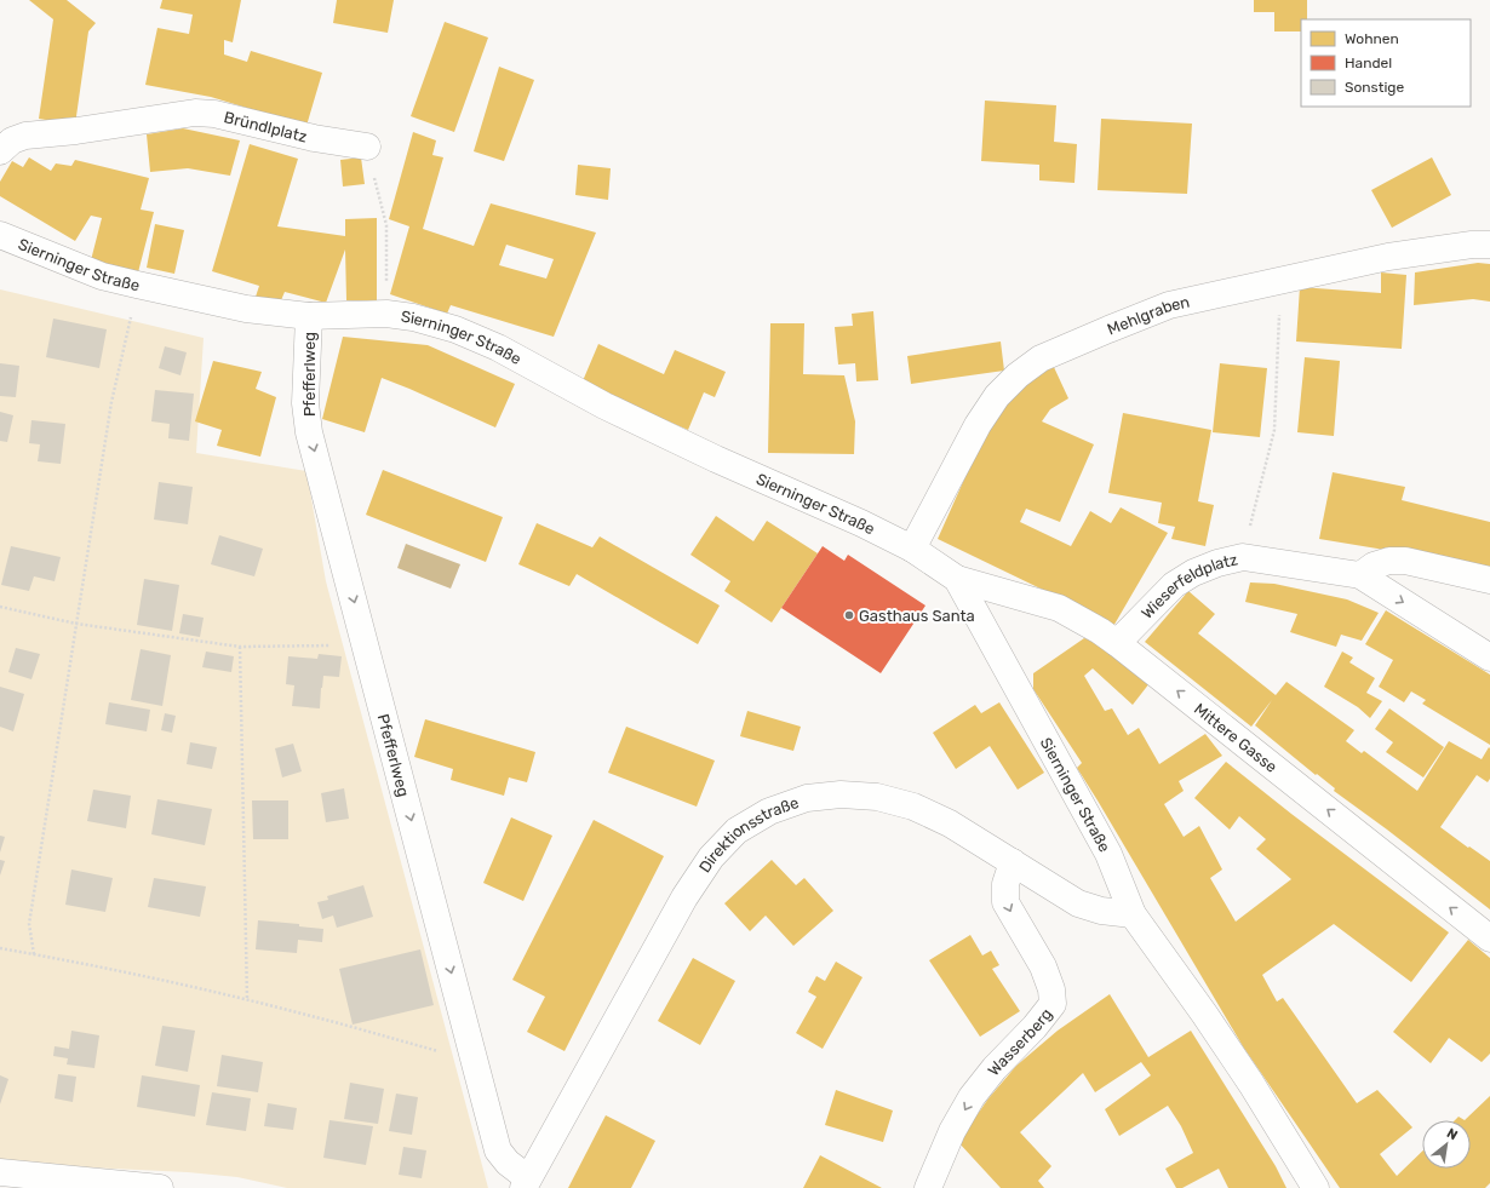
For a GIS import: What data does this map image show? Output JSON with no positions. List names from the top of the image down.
{
  "streets": {
    "street": [
      "Bründlplatz",
      "Sierninger Straße",
      "Mehlgraben",
      "Pfefferlweg",
      "Wieserfeldplatz",
      "Mittere Gasse",
      "Direktionsstraße",
      "Wasserberg"
    ]
  },
  "crossings": [
    ["Sierninger Straße", "Mehlgraben"],
    ["Sierninger Straße", "Pfefferlweg"],
    ["Sierninger Straße", "Mittere Gasse"],
    ["Sierninger Straße", "Direktionsstraße"],
    ["Pfefferlweg", "Direktionsstraße"],
    ["Wieserfeldplatz", "Mittere Gasse"],
    ["Direktionsstraße", "Wasserberg"]
  ],
  "one_way": [
    "Pfefferlweg",
    "Wieserfeldplatz",
    "Mittere Gasse",
    "Wasserberg"
  ],
  "places": ["Gasthaus Santa"],
  "legend": ["Wohnen", "Handel", "Sonstige"],
  "north": "top right"
}
